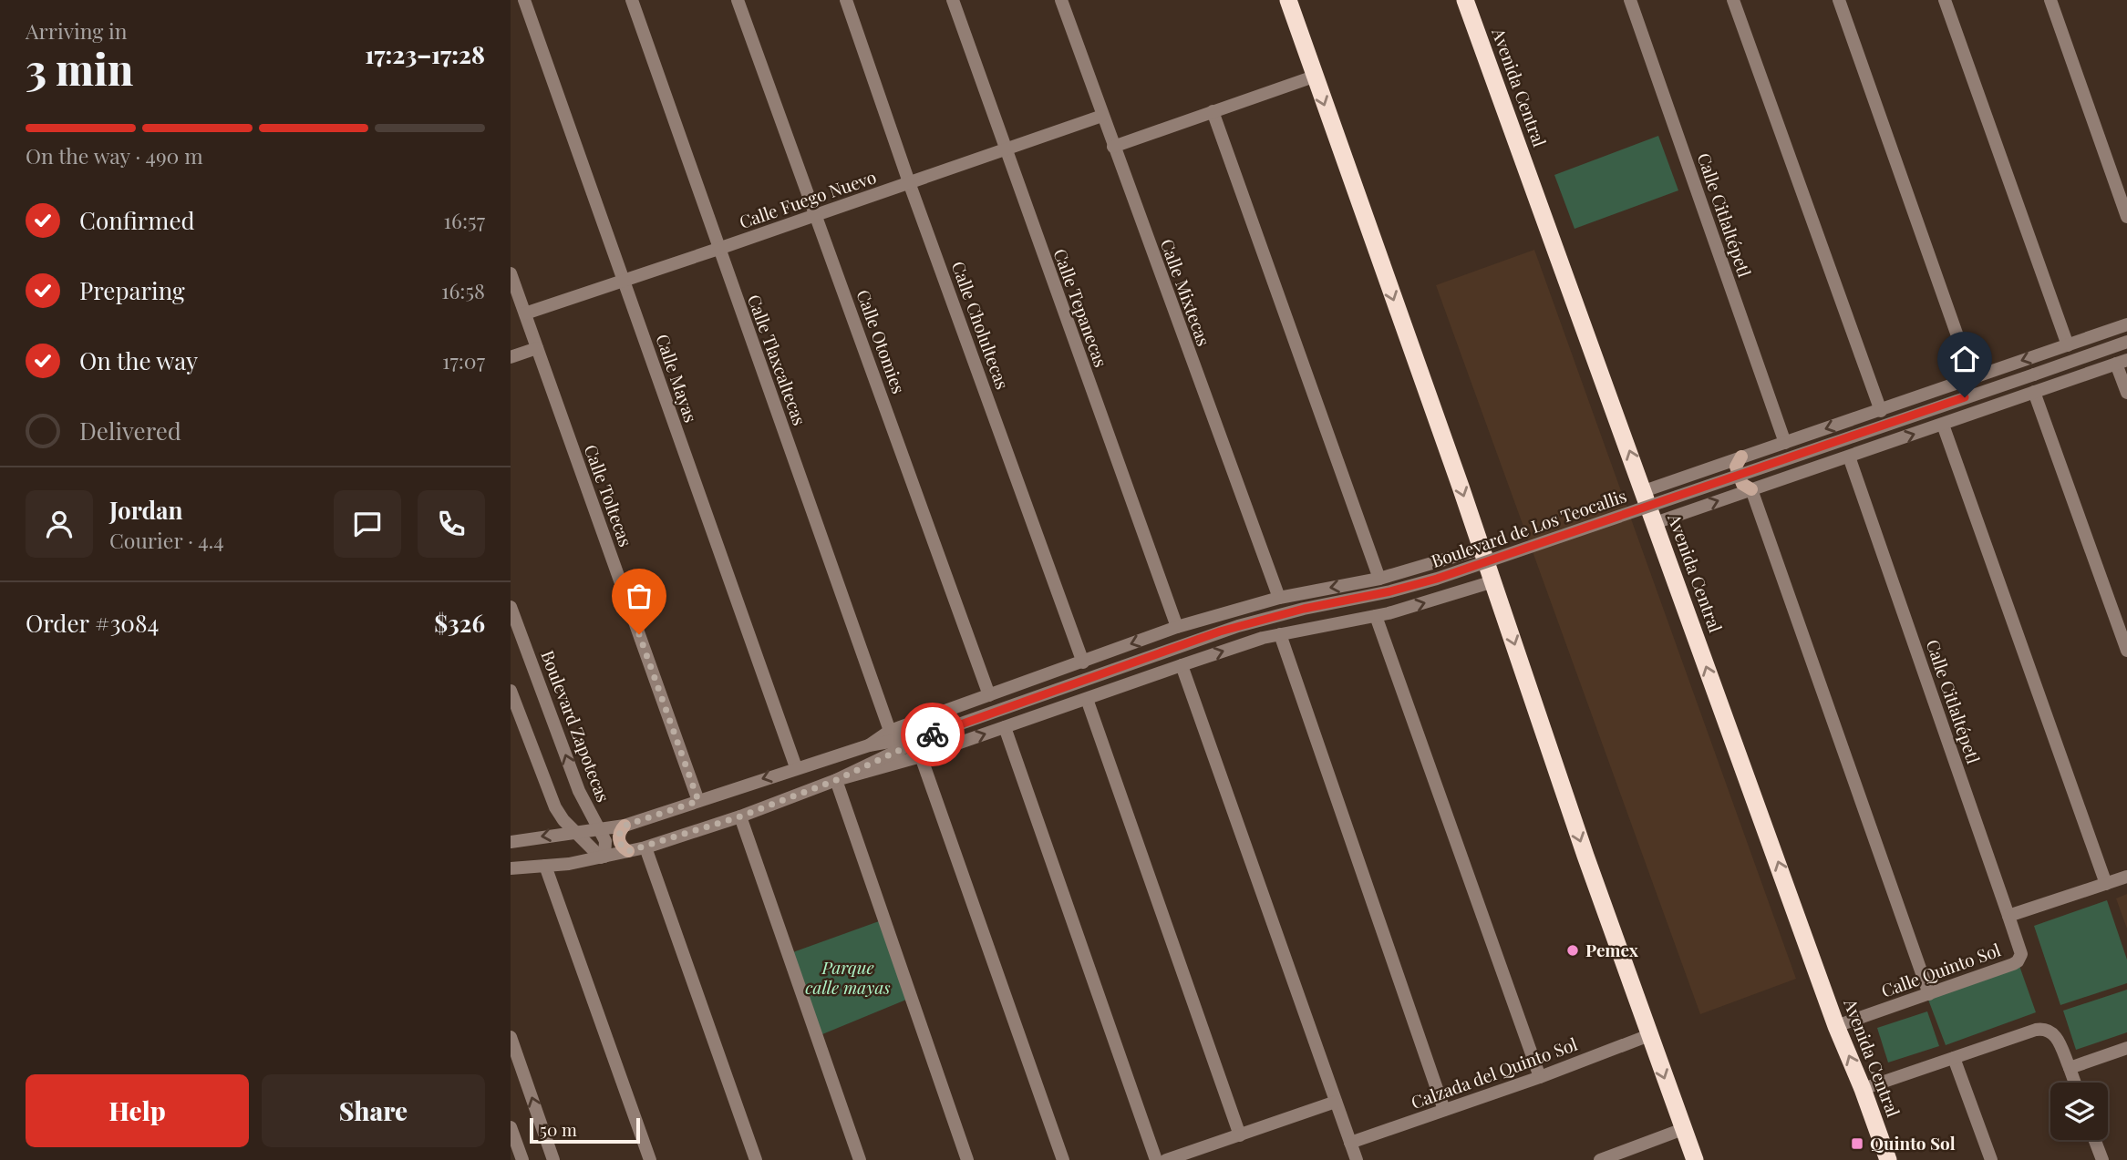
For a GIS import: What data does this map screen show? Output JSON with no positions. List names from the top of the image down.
{
  "streets": {
    "highway": ["Avenida Central"],
    "street": [
      "Calle Fuego Nuevo",
      "Calle Citlaltépetl",
      "Calle Mixtecas",
      "Calle Tepanecas",
      "Calle Cholultecas",
      "Calle Otomies",
      "Calle Tlaxcaltecas",
      "Calle Mayas",
      "Calle Toltecas",
      "Boulevard de Los Teocallis",
      "Boulevard Zapotecas",
      "Calle Quinto Sol",
      "Calzada del Quinto Sol"
    ]
  },
  "crossings": [
    ["Avenida Central", "Boulevard de Los Teocallis"],
    ["Avenida Central", "Calle Quinto Sol"],
    ["Calle Fuego Nuevo", "Calle Mixtecas"],
    ["Calle Fuego Nuevo", "Calle Tepanecas"],
    ["Calle Fuego Nuevo", "Calle Cholultecas"],
    ["Calle Fuego Nuevo", "Calle Otomies"],
    ["Calle Fuego Nuevo", "Calle Tlaxcaltecas"],
    ["Calle Fuego Nuevo", "Calle Mayas"],
    ["Calle Fuego Nuevo", "Calle Toltecas"],
    ["Calle Citlaltépetl", "Boulevard de Los Teocallis"],
    ["Calle Citlaltépetl", "Calle Quinto Sol"],
    ["Calle Mixtecas", "Boulevard de Los Teocallis"],
    ["Calle Tepanecas", "Boulevard de Los Teocallis"],
    ["Calle Cholultecas", "Boulevard de Los Teocallis"],
    ["Calle Otomies", "Boulevard de Los Teocallis"],
    ["Calle Tlaxcaltecas", "Boulevard de Los Teocallis"],
    ["Calle Mayas", "Boulevard de Los Teocallis"],
    ["Calle Toltecas", "Boulevard de Los Teocallis"],
    ["Boulevard de Los Teocallis", "Boulevard Zapotecas"]
  ],
  "one_way": ["Avenida Central"],
  "parks": ["Parque calle mayas"],
  "places": {
    "other": ["Pemex"],
    "transit": ["Quinto Sol"]
  },
  "scale_bar": "50 m",
  "page": {
    "heading": ["3 min", "Arriving in", "17:23–17:28"],
    "panel": [
      "Jordan",
      "Courier · 4.4",
      "Order #3084",
      "$326"
    ],
    "bar": "On the way · 490 m",
    "list": [
      ["Confirmed", "16:57"],
      ["Preparing", "16:58"],
      ["On the way", "17:07"],
      "Delivered"
    ],
    "buttons": ["Help", "Share"],
    "scale": "50 m"
  }
}
